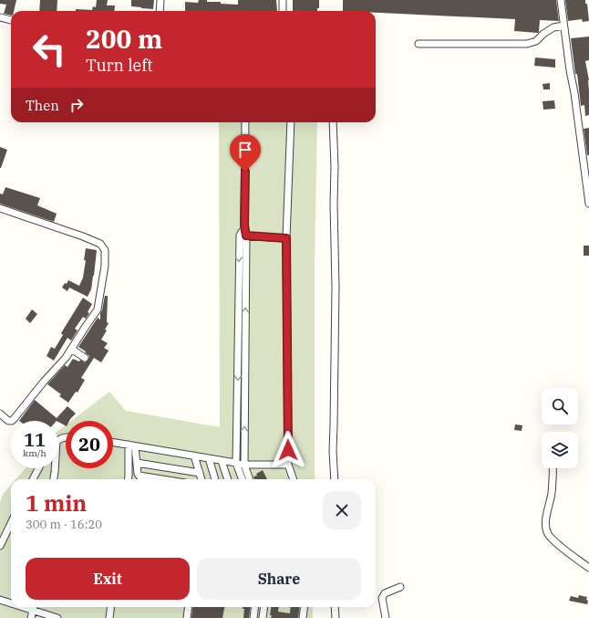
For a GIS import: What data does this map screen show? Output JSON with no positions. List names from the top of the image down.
{
  "page": {
    "turn": ["200 m", "Turn left"],
    "then": "Then",
    "speed": "11 km/h",
    "limit": "20",
    "heading": ["1 min", "300 m · 16:20"],
    "buttons": ["Exit", "Share"]
  }
}
